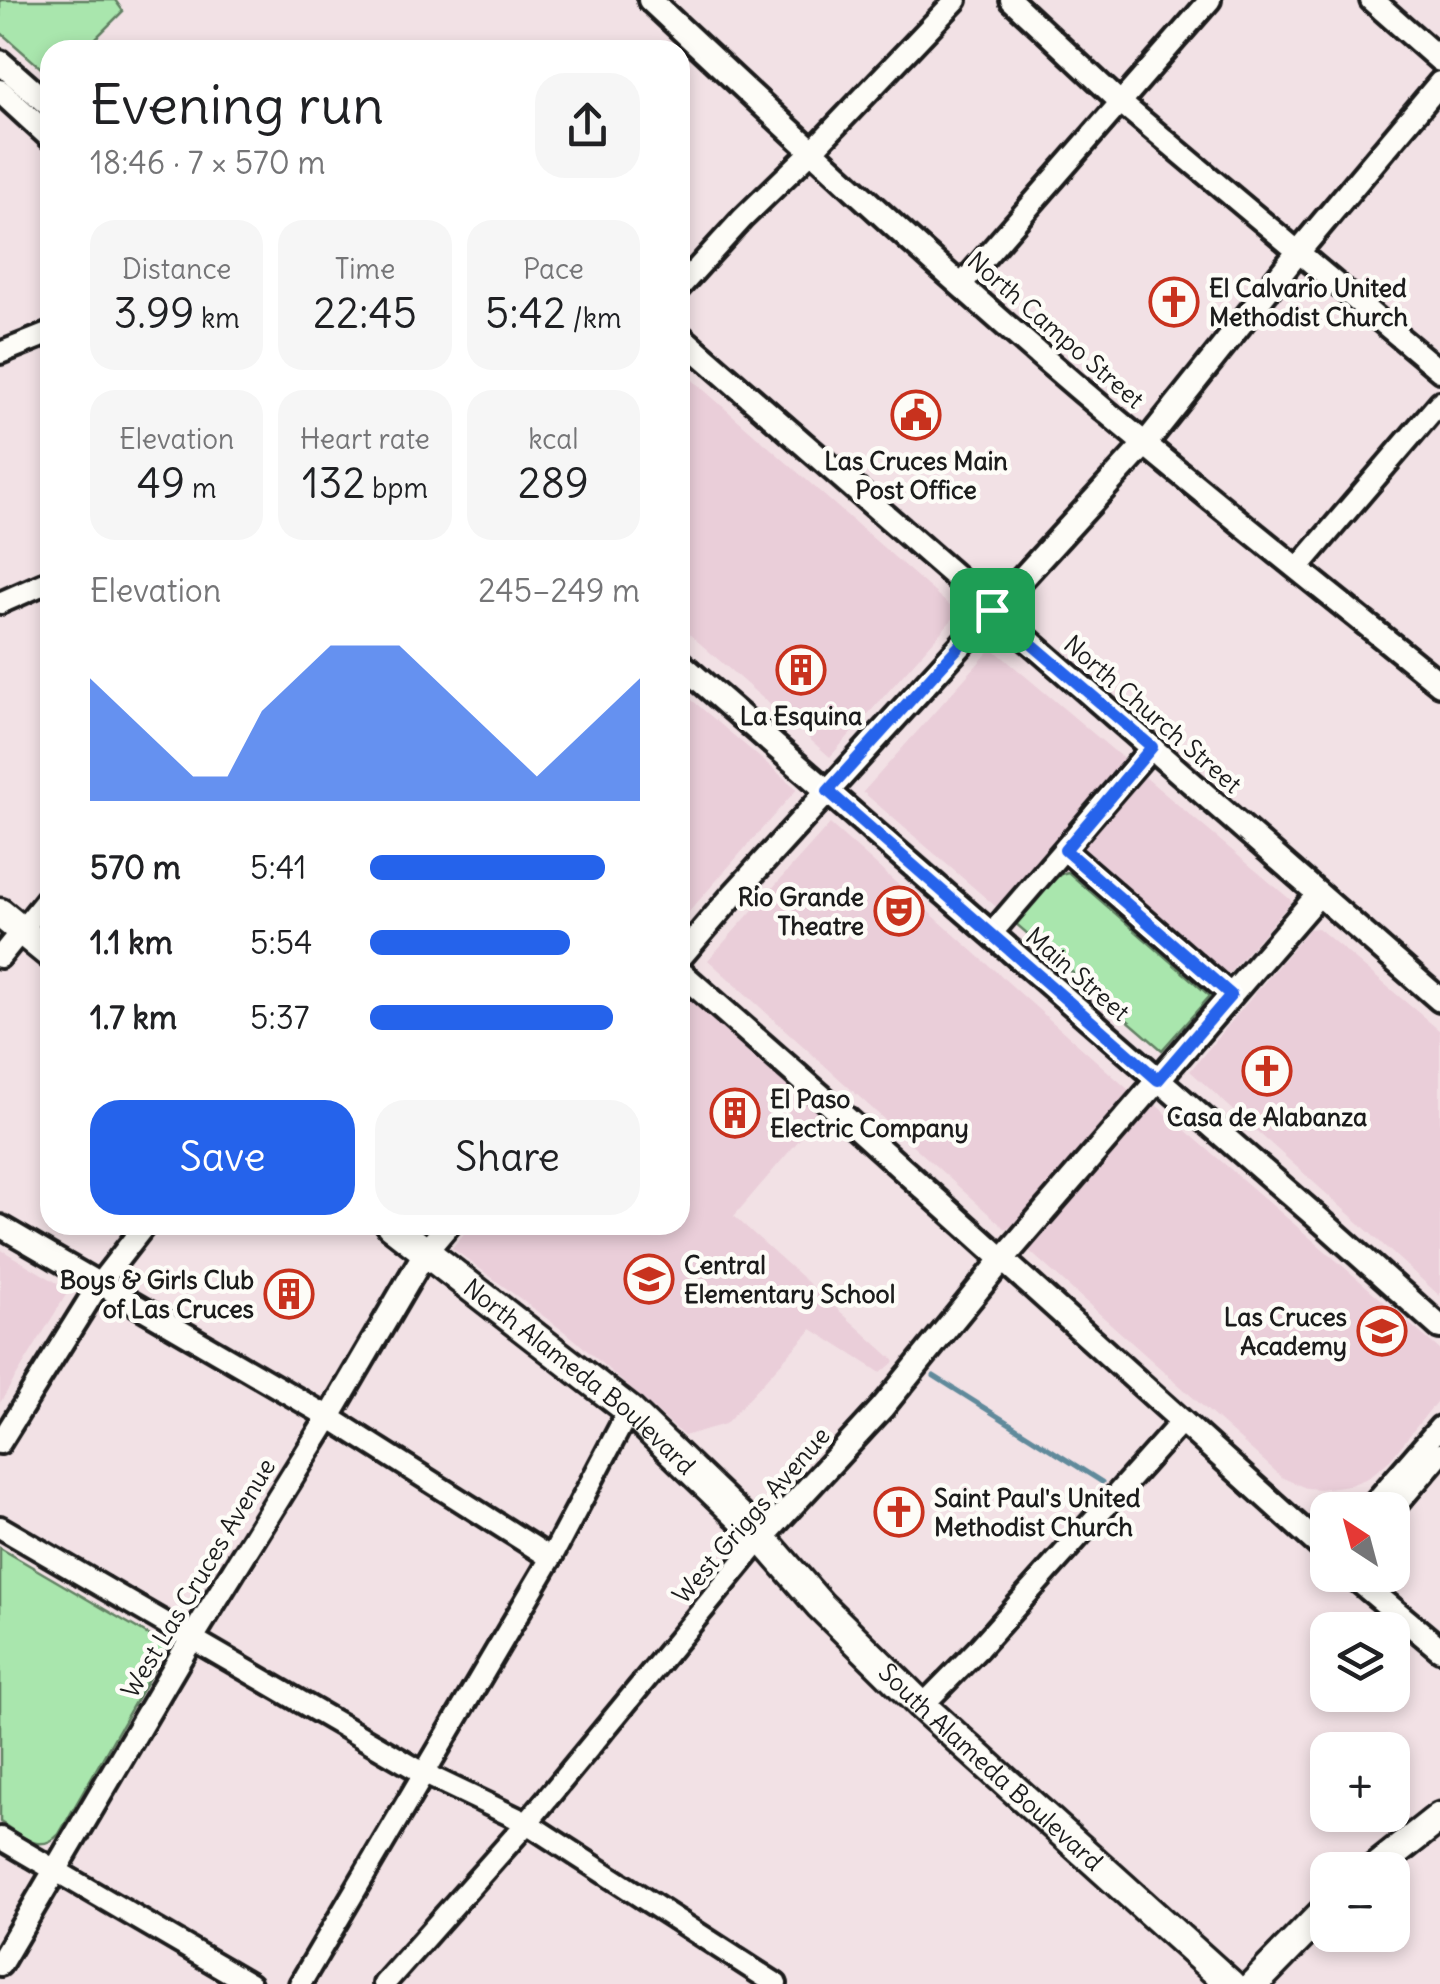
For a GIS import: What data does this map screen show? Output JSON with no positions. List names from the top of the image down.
{
  "streets": {
    "main road": ["North Alameda Boulevard", "South Alameda Boulevard"],
    "street": [
      "North Campo Street",
      "North Church Street",
      "Main Street",
      "West Griggs Avenue",
      "West Las Cruces Avenue"
    ]
  },
  "crossings": [
    ["North Church Street", "West Griggs Avenue"],
    ["Main Street", "West Griggs Avenue"],
    ["North Alameda Boulevard", "West Griggs Avenue"],
    ["North Alameda Boulevard", "West Las Cruces Avenue"],
    ["North Alameda Boulevard", "South Alameda Boulevard"],
    ["West Griggs Avenue", "South Alameda Boulevard"]
  ],
  "places": {
    "church": ["El Calvario United Methodist Church", "Casa de Alabanza", "Saint Paul's United Methodist Church"],
    "public building": ["Las Cruces Main Post Office"],
    "building": ["La Esquina", "El Paso Electric Company", "Boys & Girls Club of Las Cruces"],
    "theatre": ["Rio Grande Theatre"],
    "school or university": ["Central Elementary School", "Las Cruces Academy"]
  },
  "north": "top left",
  "page": {
    "heading": ["Evening run", "18:46 · 7 × 570 m"],
    "stats": [
      ["Distance", "3.99 km"],
      ["Time", "22:45"],
      ["Pace", "5:42 /km"],
      ["Elevation", "49 m"],
      ["Heart rate", "132 bpm"],
      ["kcal", "289"]
    ],
    "chart": ["Elevation", "245–249 m"],
    "list": [
      {
        "name": "570 m",
        "note": "5:41"
      },
      {
        "name": "1.1 km",
        "note": "5:54"
      },
      {
        "name": "1.7 km",
        "note": "5:37"
      }
    ],
    "buttons": ["Save", "Share"],
    "map_buttons": ["+", "−"]
  }
}
